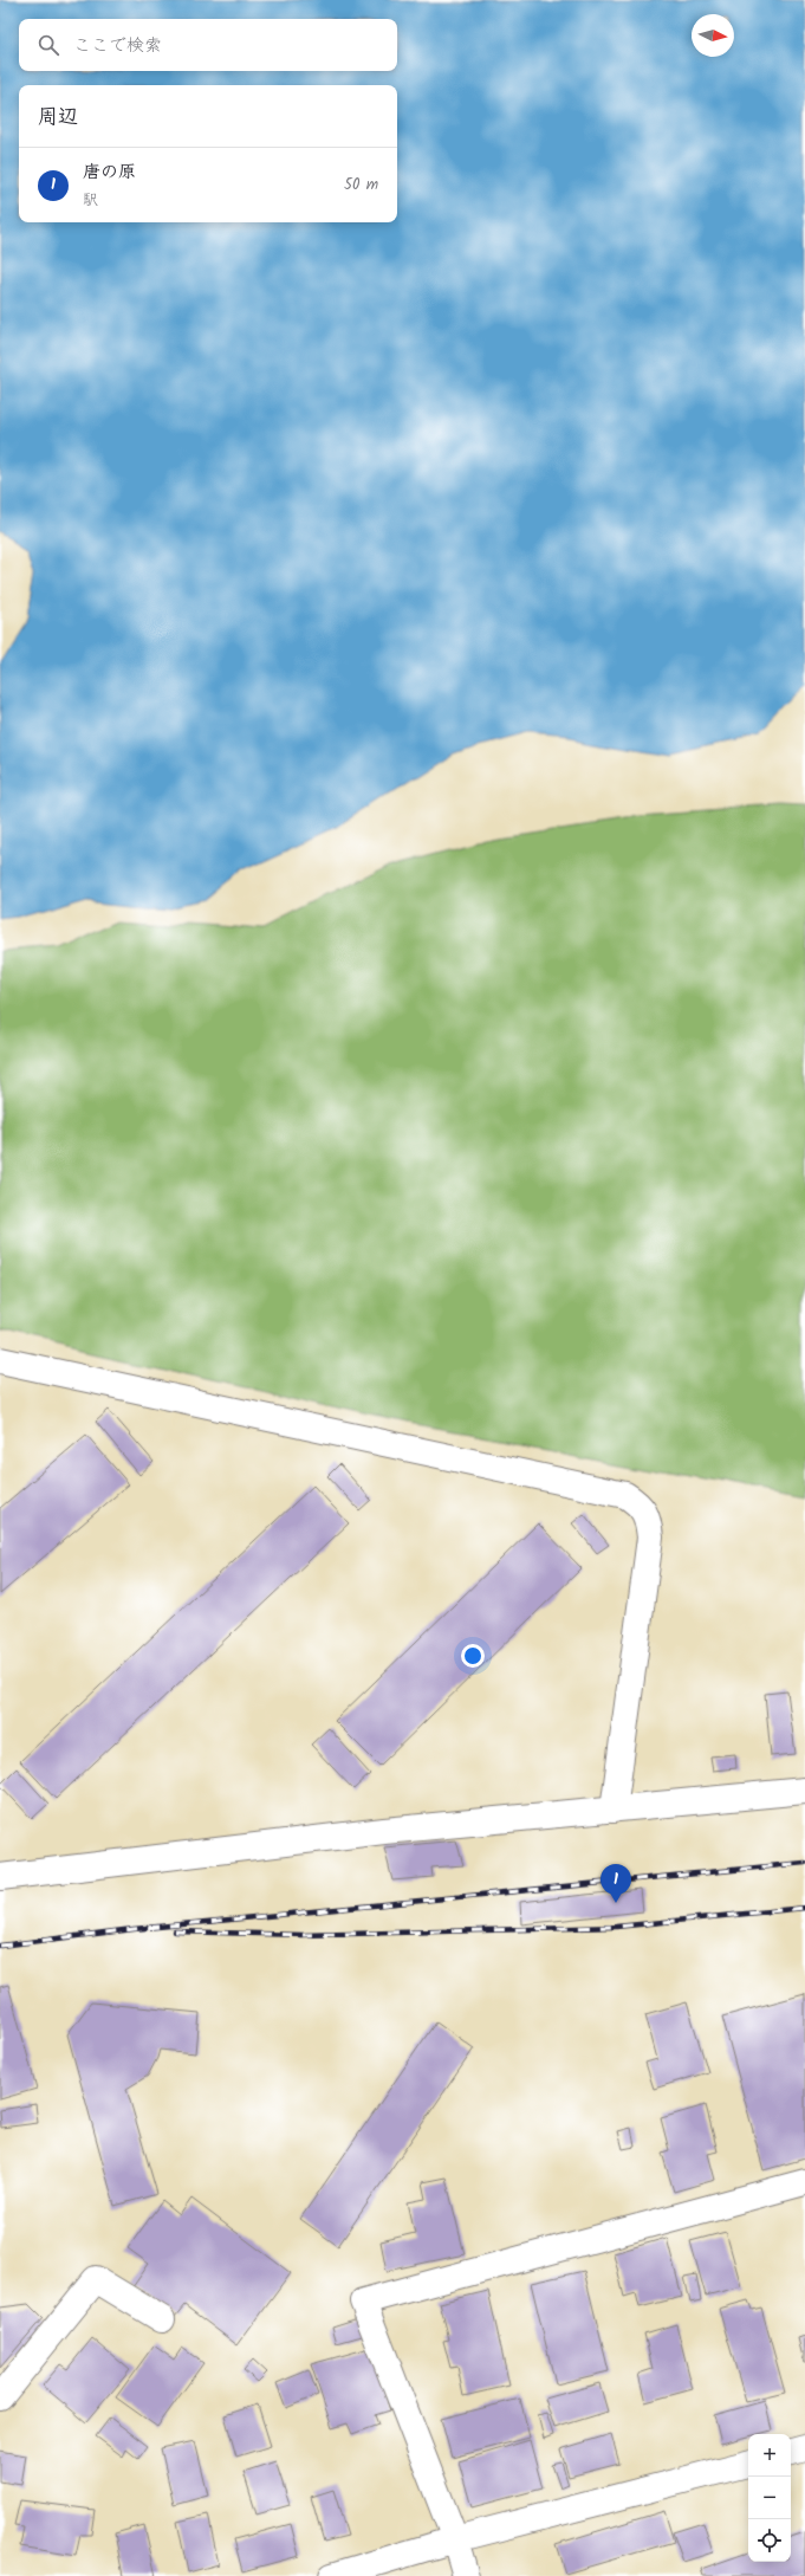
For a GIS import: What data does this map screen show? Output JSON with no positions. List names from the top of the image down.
{
  "north": "right",
  "page": {
    "search": "ここで検索",
    "heading": "周辺",
    "list": [
      {
        "mark": "1",
        "name": "唐の原",
        "note": "駅",
        "value": "50 m"
      }
    ],
    "pins": "1",
    "map_buttons": ["+", "−"]
  }
}
